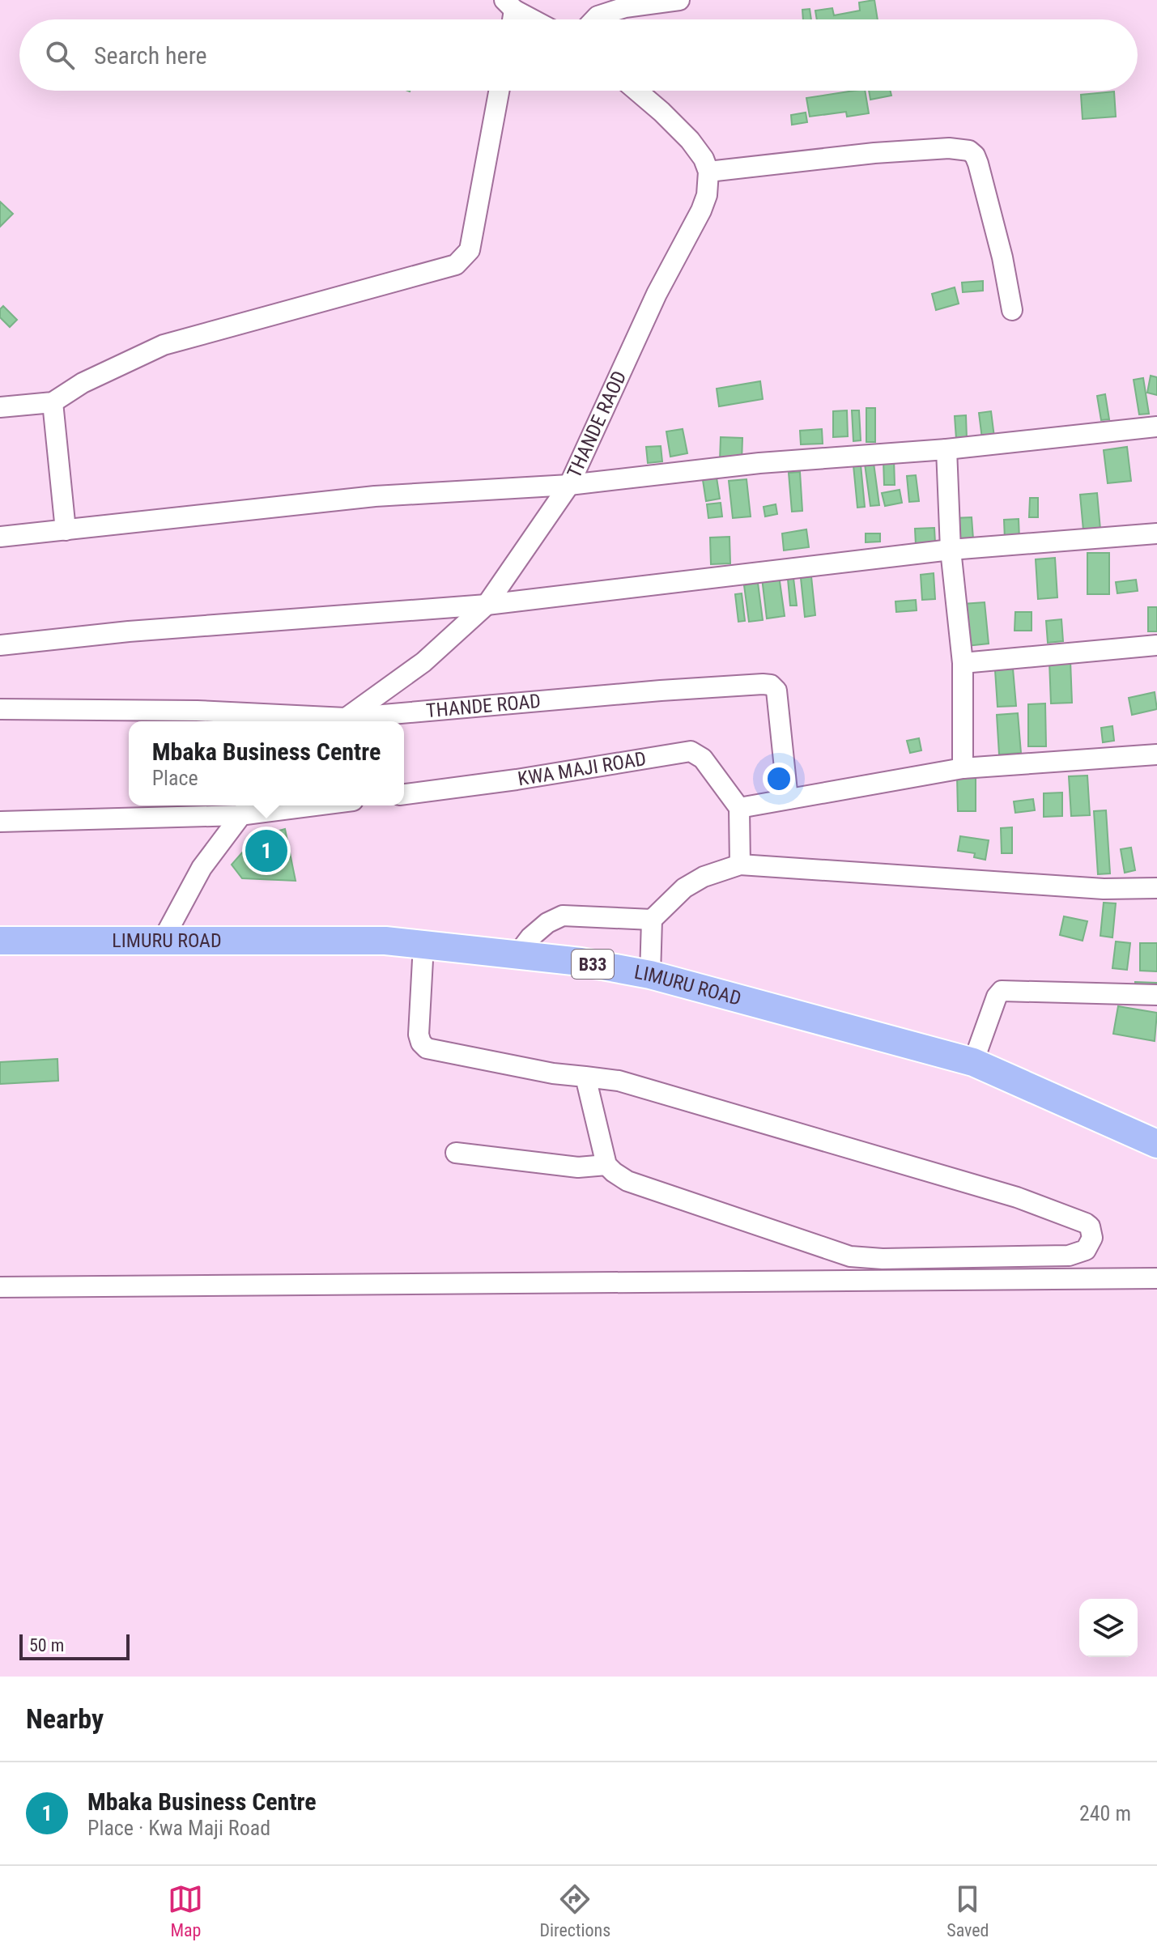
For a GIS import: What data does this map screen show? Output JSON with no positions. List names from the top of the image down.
{
  "streets": {
    "highway": ["LIMURU ROAD", "B33"],
    "street": ["THANDE RAOD", "THANDE ROAD", "KWA MAJI ROAD"]
  },
  "scale_bar": "50 m",
  "page": {
    "search": "Search here",
    "popup": ["Mbaka Business Centre", "Place"],
    "pins": "1",
    "scale": "50 m",
    "heading": "Nearby",
    "list": [
      {
        "mark": "1",
        "name": "Mbaka Business Centre",
        "note": "Place · Kwa Maji Road",
        "value": "240 m"
      }
    ],
    "nav": ["Map", "Directions", "Saved"]
  }
}
